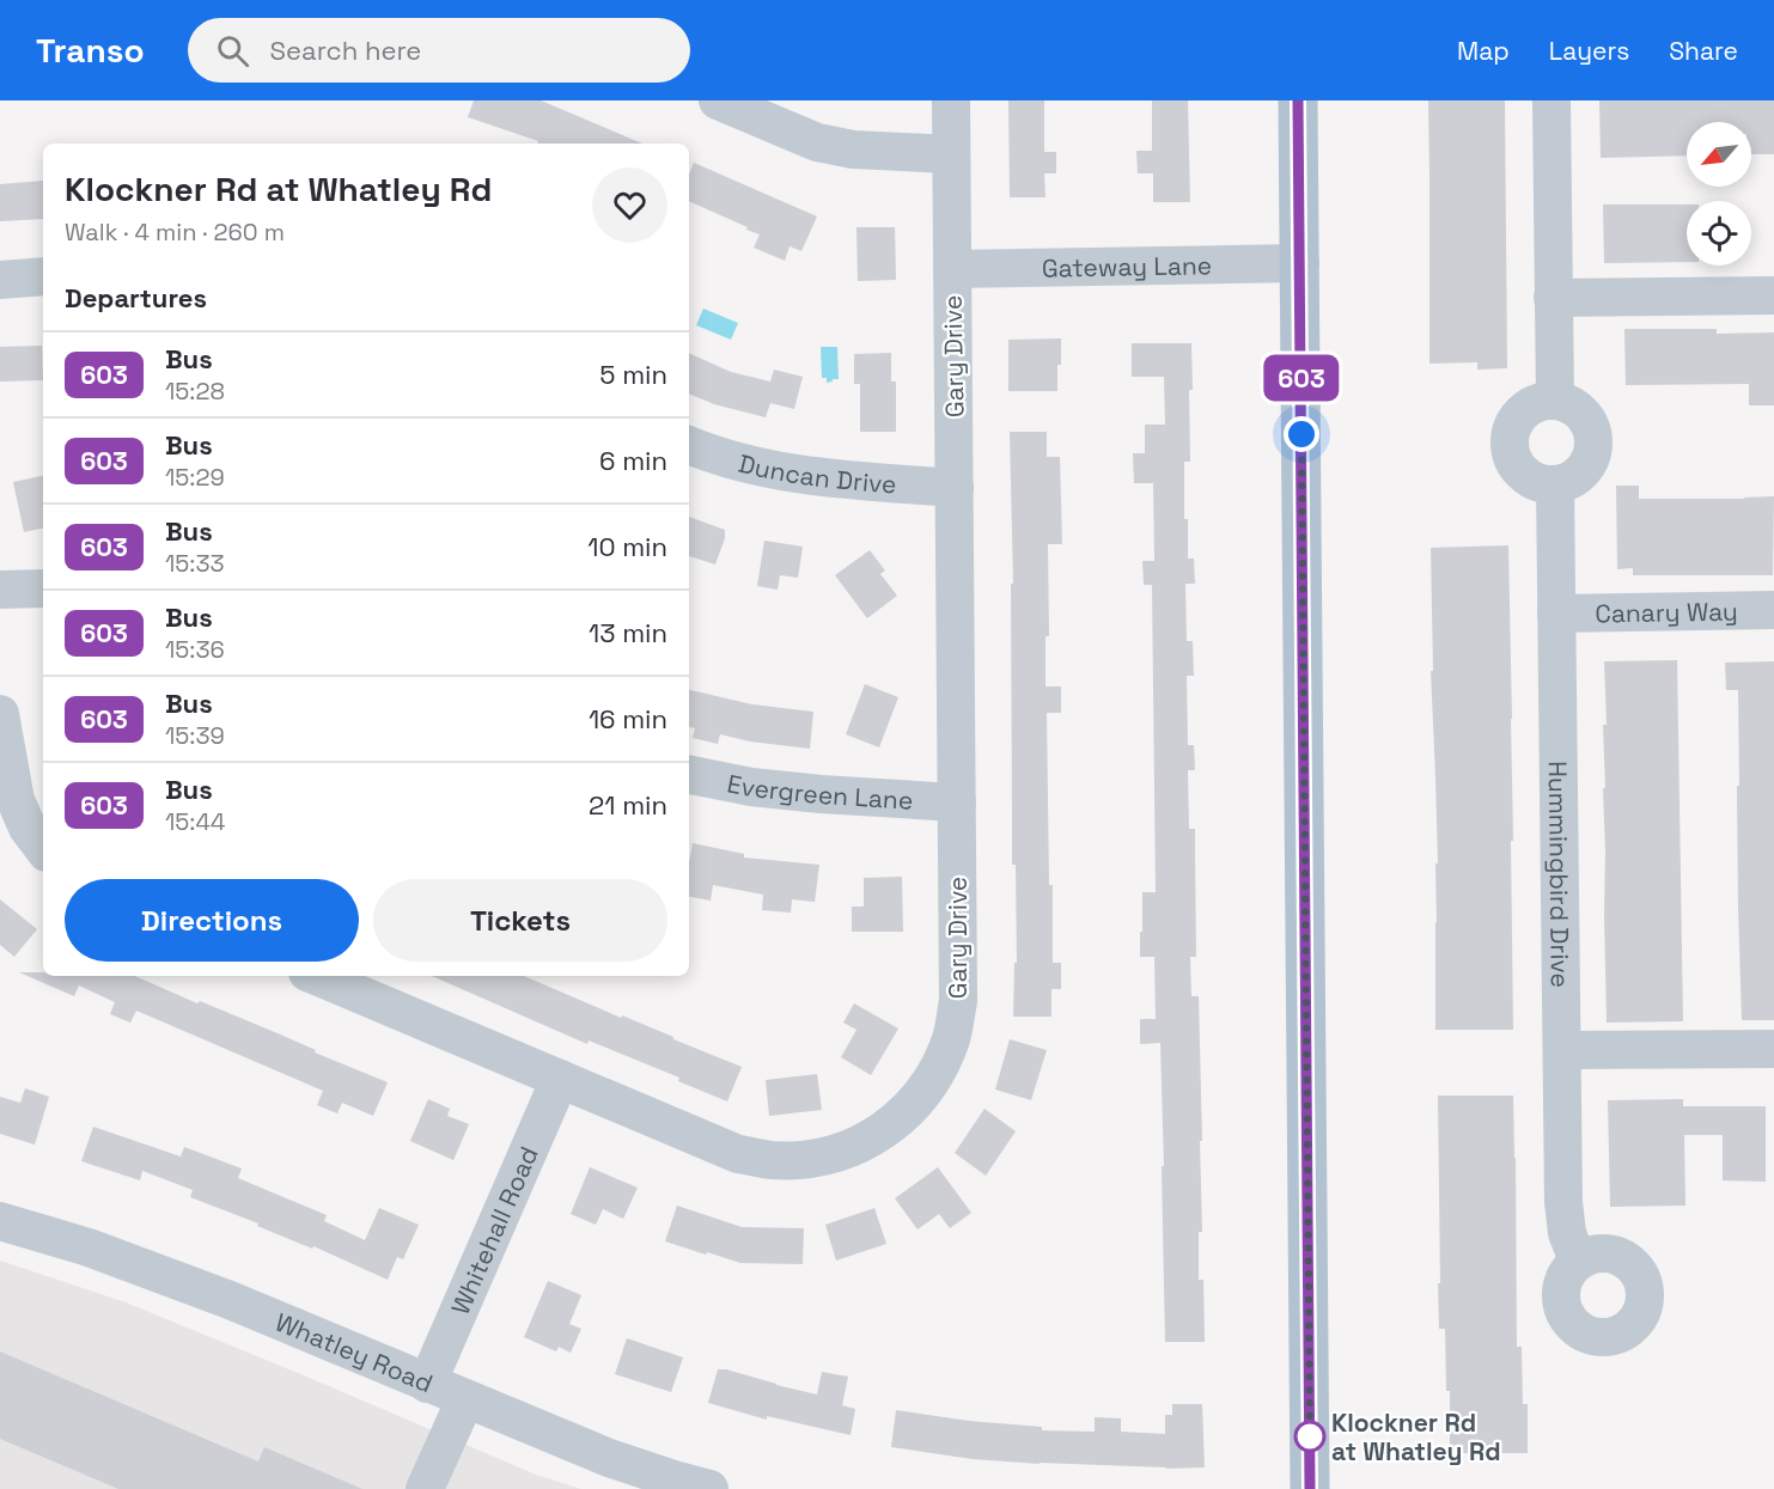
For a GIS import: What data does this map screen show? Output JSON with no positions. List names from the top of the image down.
{
  "streets": {
    "street": [
      "Gateway Lane",
      "Gary Drive",
      "Duncan Drive",
      "Canary Way",
      "Evergreen Lane",
      "Hummingbird Drive",
      "Whitehall Road",
      "Whatley Road"
    ]
  },
  "crossings": [
    ["Gateway Lane", "Gary Drive"],
    ["Gary Drive", "Duncan Drive"],
    ["Gary Drive", "Evergreen Lane"],
    ["Gary Drive", "Whitehall Road"],
    ["Canary Way", "Hummingbird Drive"],
    ["Whitehall Road", "Whatley Road"]
  ],
  "places": ["Klockner Rd at Whatley Rd"],
  "lines": ["bus line 603"],
  "north": "bottom left",
  "page": {
    "header": "Transo",
    "search": "Search here",
    "nav": ["Map", "Layers", "Share"],
    "on_map": "603",
    "heading": [
      ["Klockner Rd at Whatley Rd", "Walk · 4 min · 260 m"],
      "Departures"
    ],
    "list": [
      {
        "mark": "603",
        "name": "Bus",
        "note": "15:28",
        "value": "5 min"
      },
      {
        "mark": "603",
        "name": "Bus",
        "note": "15:29",
        "value": "6 min"
      },
      {
        "mark": "603",
        "name": "Bus",
        "note": "15:33",
        "value": "10 min"
      },
      {
        "mark": "603",
        "name": "Bus",
        "note": "15:36",
        "value": "13 min"
      },
      {
        "mark": "603",
        "name": "Bus",
        "note": "15:39",
        "value": "16 min"
      },
      {
        "mark": "603",
        "name": "Bus",
        "note": "15:44",
        "value": "21 min"
      }
    ],
    "buttons": ["Directions", "Tickets"]
  }
}
